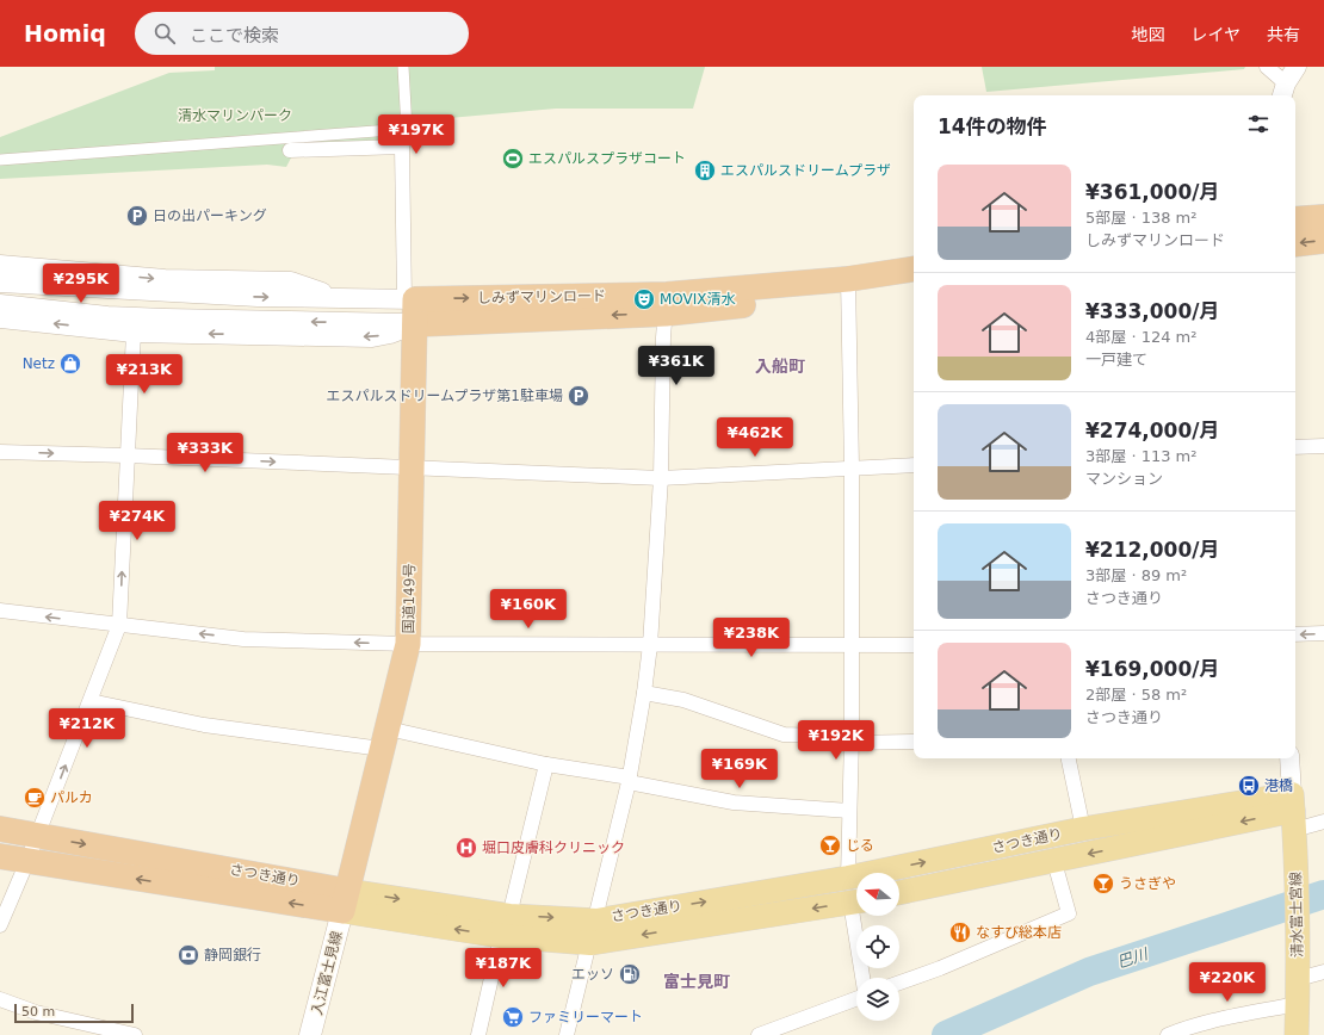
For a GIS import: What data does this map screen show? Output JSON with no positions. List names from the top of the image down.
{
  "streets": {
    "highway": ["しみずマリンロード", "国道149号", "さつき通り"],
    "main road": ["清水富士宮線", "入江富士見線"]
  },
  "crossings": [
    ["しみずマリンロード", "国道149号"],
    ["国道149号", "さつき通り"],
    ["国道149号", "入江富士見線"],
    ["さつき通り", "清水富士宮線"],
    ["さつき通り", "入江富士見線"]
  ],
  "districts": ["入船町", "富士見町"],
  "water": ["巴川"],
  "parks": ["清水マリンパーク"],
  "places": {
    "sports": ["エスパルスプラザコート"],
    "building": ["エスパルスドリームプラザ"],
    "parking": ["日の出パーキング", "エスパルスドリームプラザ第1駐車場"],
    "theatre": ["MOVIX清水"],
    "shop": ["Netz"],
    "bus stop": ["港橋"],
    "cafe": ["パルカ"],
    "bar": ["じる", "うさぎや"],
    "hospital": ["堀口皮膚科クリニック"],
    "restaurant": ["なすび総本店"],
    "bank": ["静岡銀行"],
    "fuel station": ["エッソ"],
    "supermarket": ["ファミリーマート"]
  },
  "scale_bar": "50 m",
  "north": "left",
  "page": {
    "header": "Homiq",
    "search": "ここで検索",
    "nav": ["地図", "レイヤ", "共有"],
    "heading": "14件の物件",
    "price": [
      "¥197K",
      "¥295K",
      "¥361K",
      "¥213K",
      "¥462K",
      "¥333K",
      "¥274K",
      "¥160K",
      "¥238K",
      "¥212K",
      "¥192K",
      "¥169K",
      "¥187K",
      "¥220K"
    ],
    "list": [
      {
        "name": "¥361,000/月",
        "note": "5部屋 · 138 m² · しみずマリンロード"
      },
      {
        "name": "¥333,000/月",
        "note": "4部屋 · 124 m² · 一戸建て"
      },
      {
        "name": "¥274,000/月",
        "note": "3部屋 · 113 m² · マンション"
      },
      {
        "name": "¥212,000/月",
        "note": "3部屋 · 89 m² · さつき通り"
      },
      {
        "name": "¥169,000/月",
        "note": "2部屋 · 58 m² · さつき通り"
      }
    ],
    "scale": "50 m"
  }
}
